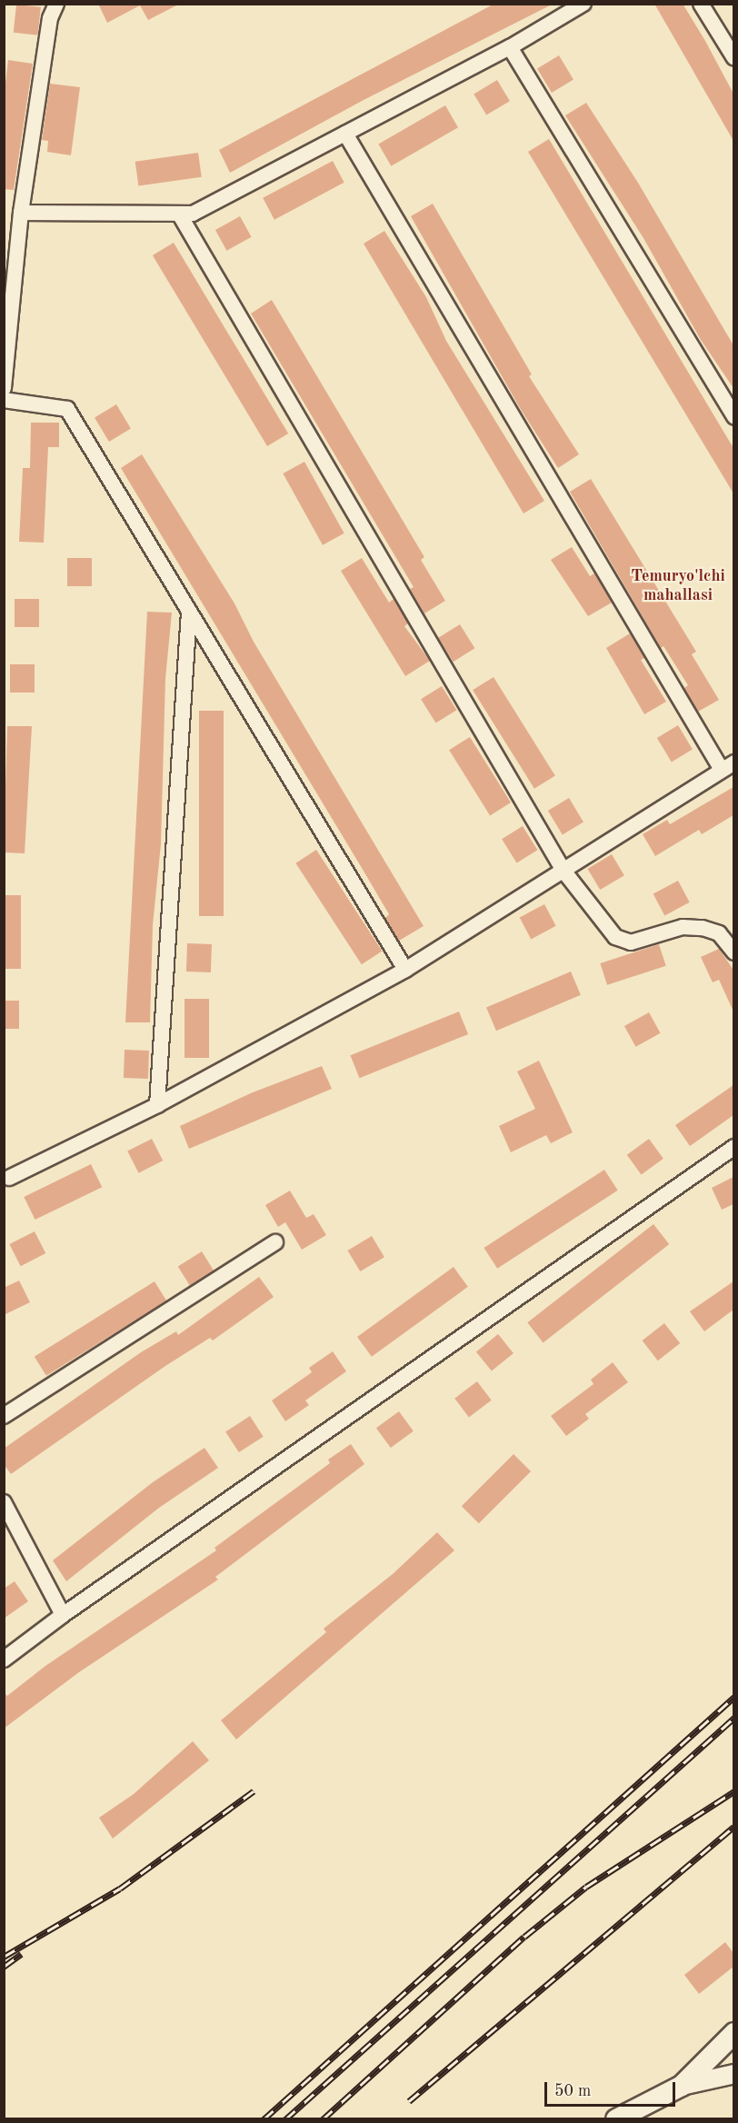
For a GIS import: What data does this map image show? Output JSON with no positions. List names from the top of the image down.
{
  "districts": ["Temuryo'lchi mahallasi"],
  "scale_bar": "50 m"
}
